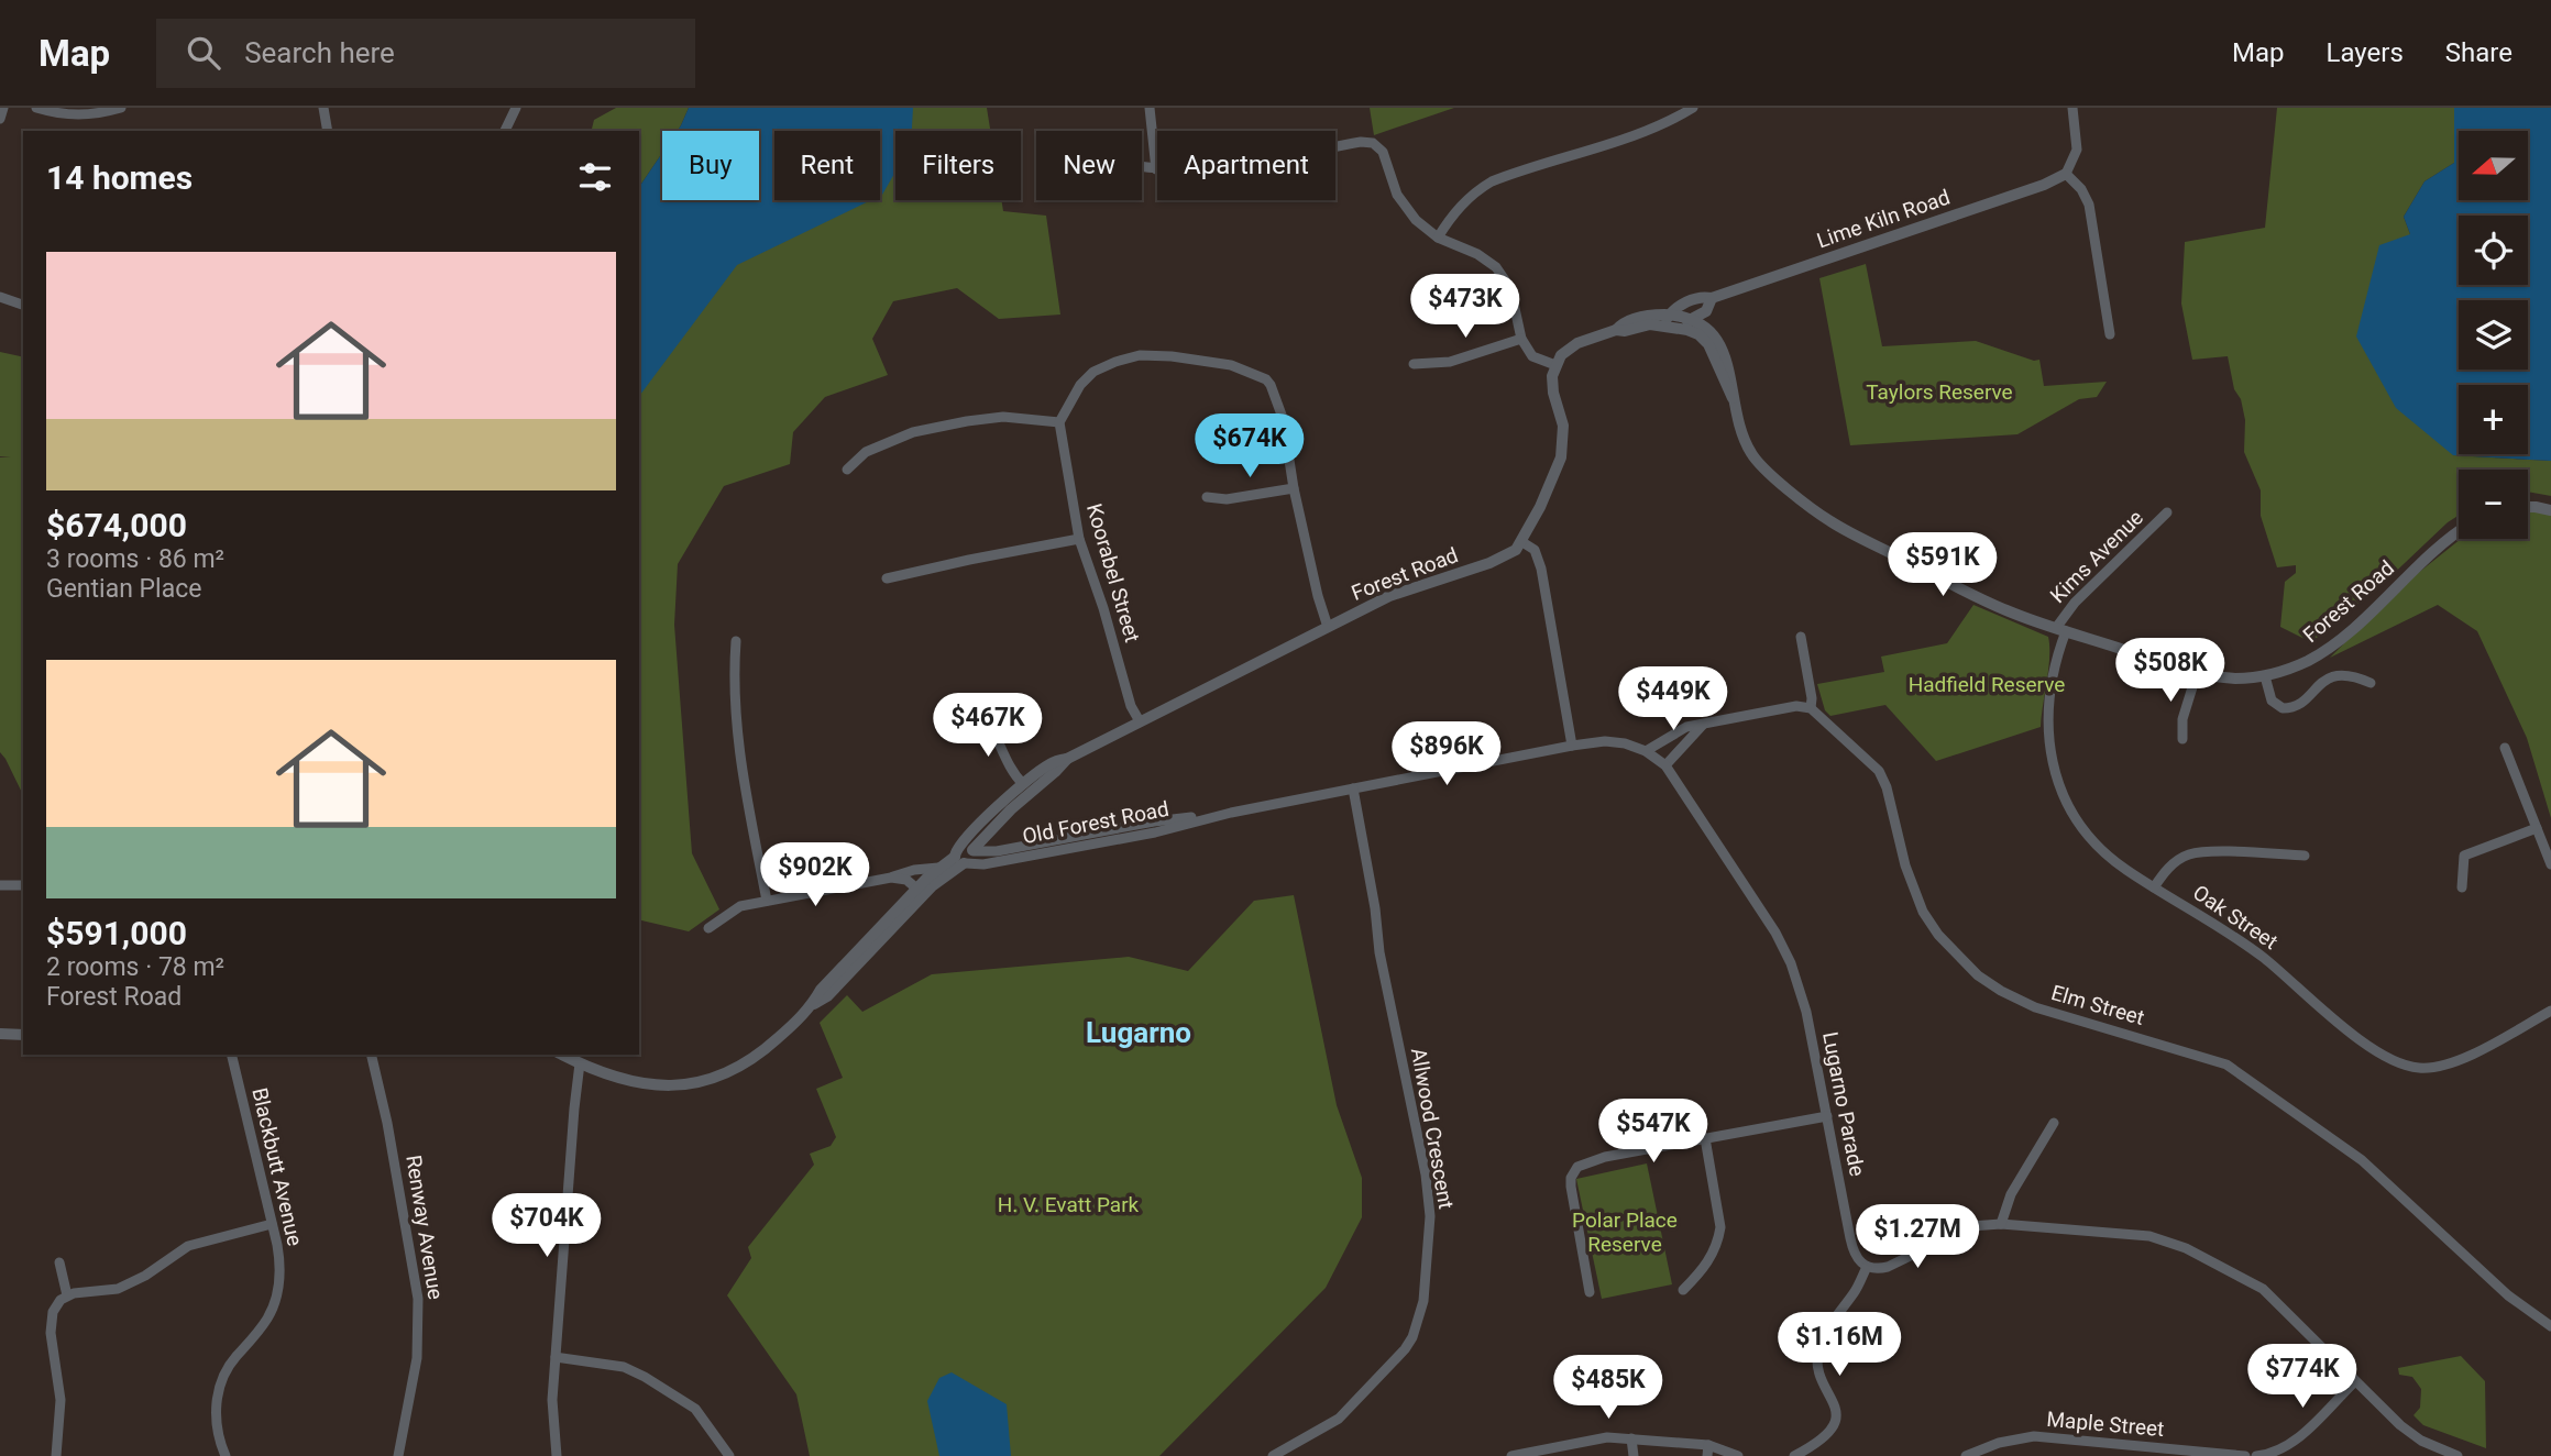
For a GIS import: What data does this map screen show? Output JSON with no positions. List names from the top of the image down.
{
  "streets": {
    "street": [
      "Lime Kiln Road",
      "Kims Avenue",
      "Koorabel Street",
      "Forest Road",
      "Old Forest Road",
      "Oak Street",
      "Elm Street",
      "Lugarno Parade",
      "Allwood Crescent",
      "Blackbutt Avenue",
      "Renway Avenue",
      "Maple Street"
    ]
  },
  "crossings": [
    ["Lime Kiln Road", "Forest Road"],
    ["Kims Avenue", "Forest Road"],
    ["Kims Avenue", "Oak Street"],
    ["Koorabel Street", "Forest Road"],
    ["Forest Road", "Old Forest Road"],
    ["Forest Road", "Oak Street"],
    ["Old Forest Road", "Lugarno Parade"],
    ["Old Forest Road", "Allwood Crescent"]
  ],
  "districts": ["Lugarno"],
  "parks": [
    "Taylors Reserve",
    "Hadfield Reserve",
    "H. V. Evatt Park",
    "Polar Place Reserve"
  ],
  "north": "left",
  "page": {
    "header": "Map",
    "search": "Search here",
    "nav": ["Map", "Layers", "Share"],
    "map_buttons": ["+", "−"],
    "chip": [
      "Buy",
      "Rent",
      "Filters",
      "New",
      "Apartment"
    ],
    "heading": "14 homes",
    "list": [
      {
        "name": "$674,000",
        "note": "3 rooms · 86 m² · Gentian Place"
      },
      {
        "name": "$591,000",
        "note": "2 rooms · 78 m² · Forest Road"
      }
    ],
    "price": [
      "$473K",
      "$674K",
      "$591K",
      "$508K",
      "$449K",
      "$467K",
      "$896K",
      "$902K",
      "$547K",
      "$704K",
      "$1.27M",
      "$1.16M",
      "$774K",
      "$485K"
    ]
  }
}
